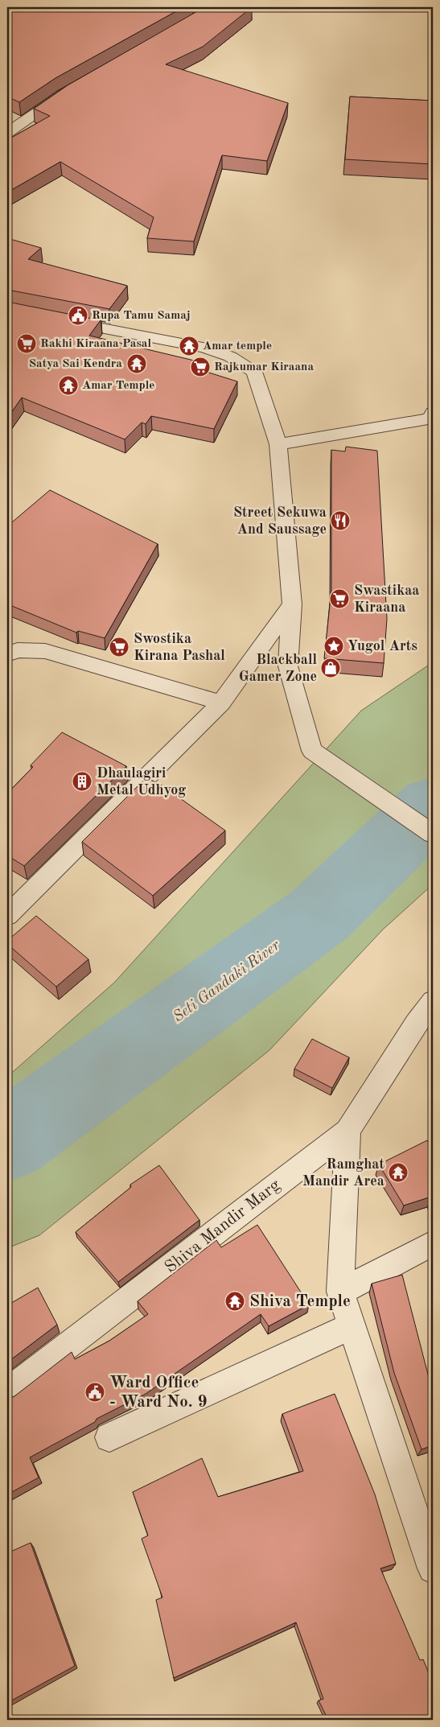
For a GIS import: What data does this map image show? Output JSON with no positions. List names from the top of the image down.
{
  "streets": {
    "street": ["Shiva Mandir Marg"]
  },
  "water": ["Seti Gandaki River"],
  "places": {
    "public building": ["Rupa Tamu Samaj", "Ward Office - Ward No. 9"],
    "supermarket": [
      "Rakhi Kiraana Pasal",
      "Rajkumar Kiraana",
      "Swastikaa Kiraana",
      "Swostika Kirana Pashal"
    ],
    "temple": [
      "Amar temple",
      "Satya Sai Kendra",
      "Amar Temple",
      "Ramghat Mandir Area",
      "Shiva Temple"
    ],
    "restaurant": ["Street Sekuwa And Saussage"],
    "place": ["Yugol Arts"],
    "shop": ["Blackball Gamer Zone"],
    "building": ["Dhaulagiri Metal Udhyog"]
  }
}
